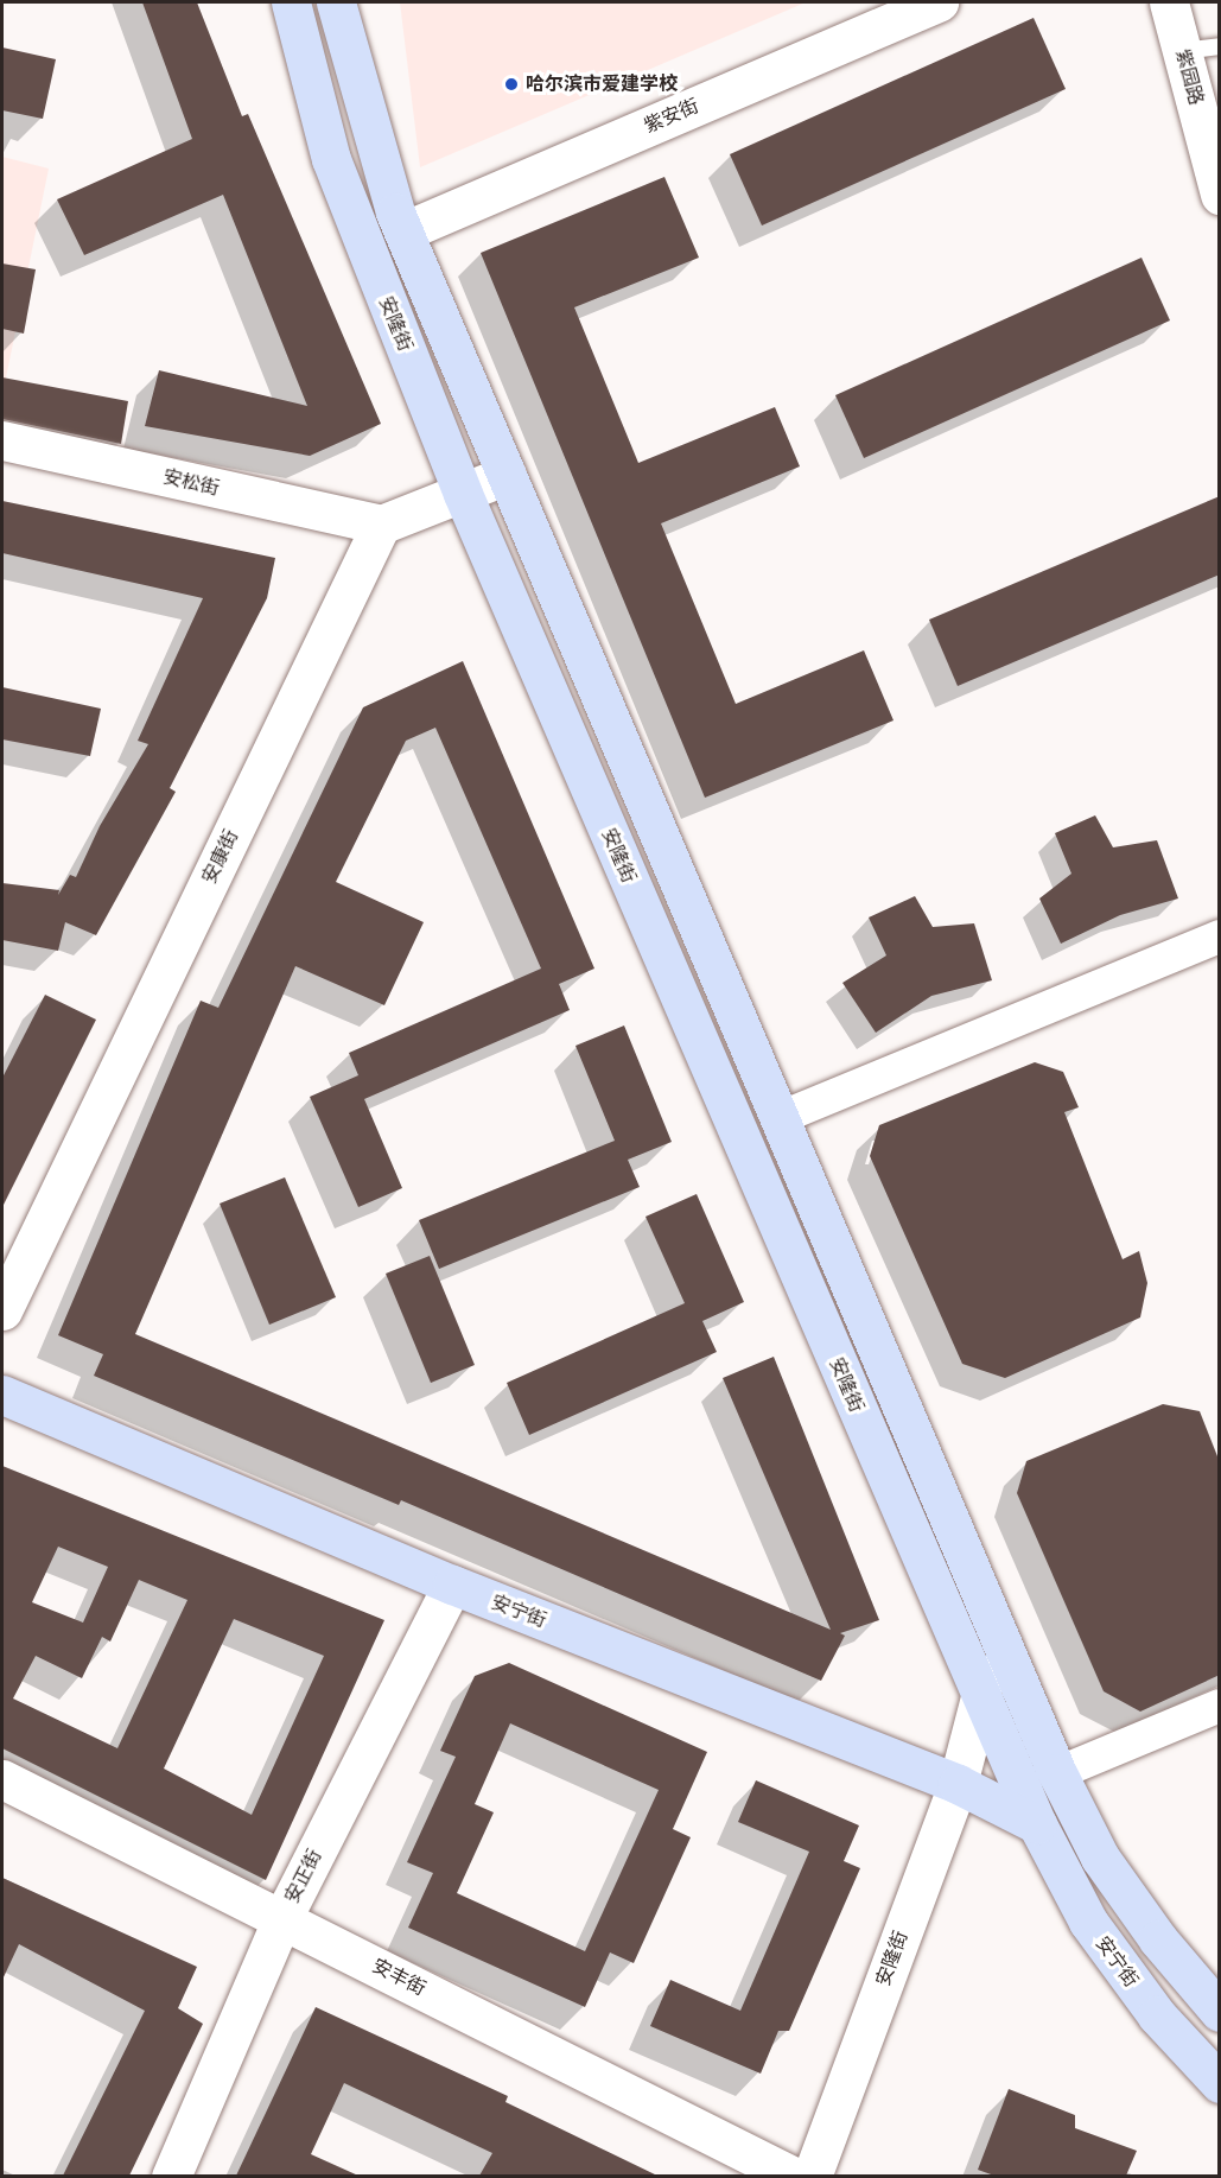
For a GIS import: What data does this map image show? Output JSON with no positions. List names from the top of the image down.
{
  "streets": {
    "main road": ["安隆街", "安宁街"],
    "street": [
      "紫园路",
      "紫安街",
      "安松街",
      "安康街",
      "安正街",
      "安丰街"
    ]
  },
  "crossings": [
    ["安隆街", "安宁街"],
    ["安松街", "安康街"],
    ["安宁街", "安正街"],
    ["安正街", "安丰街"]
  ],
  "places": ["哈尔滨市爱建学校"]
}
